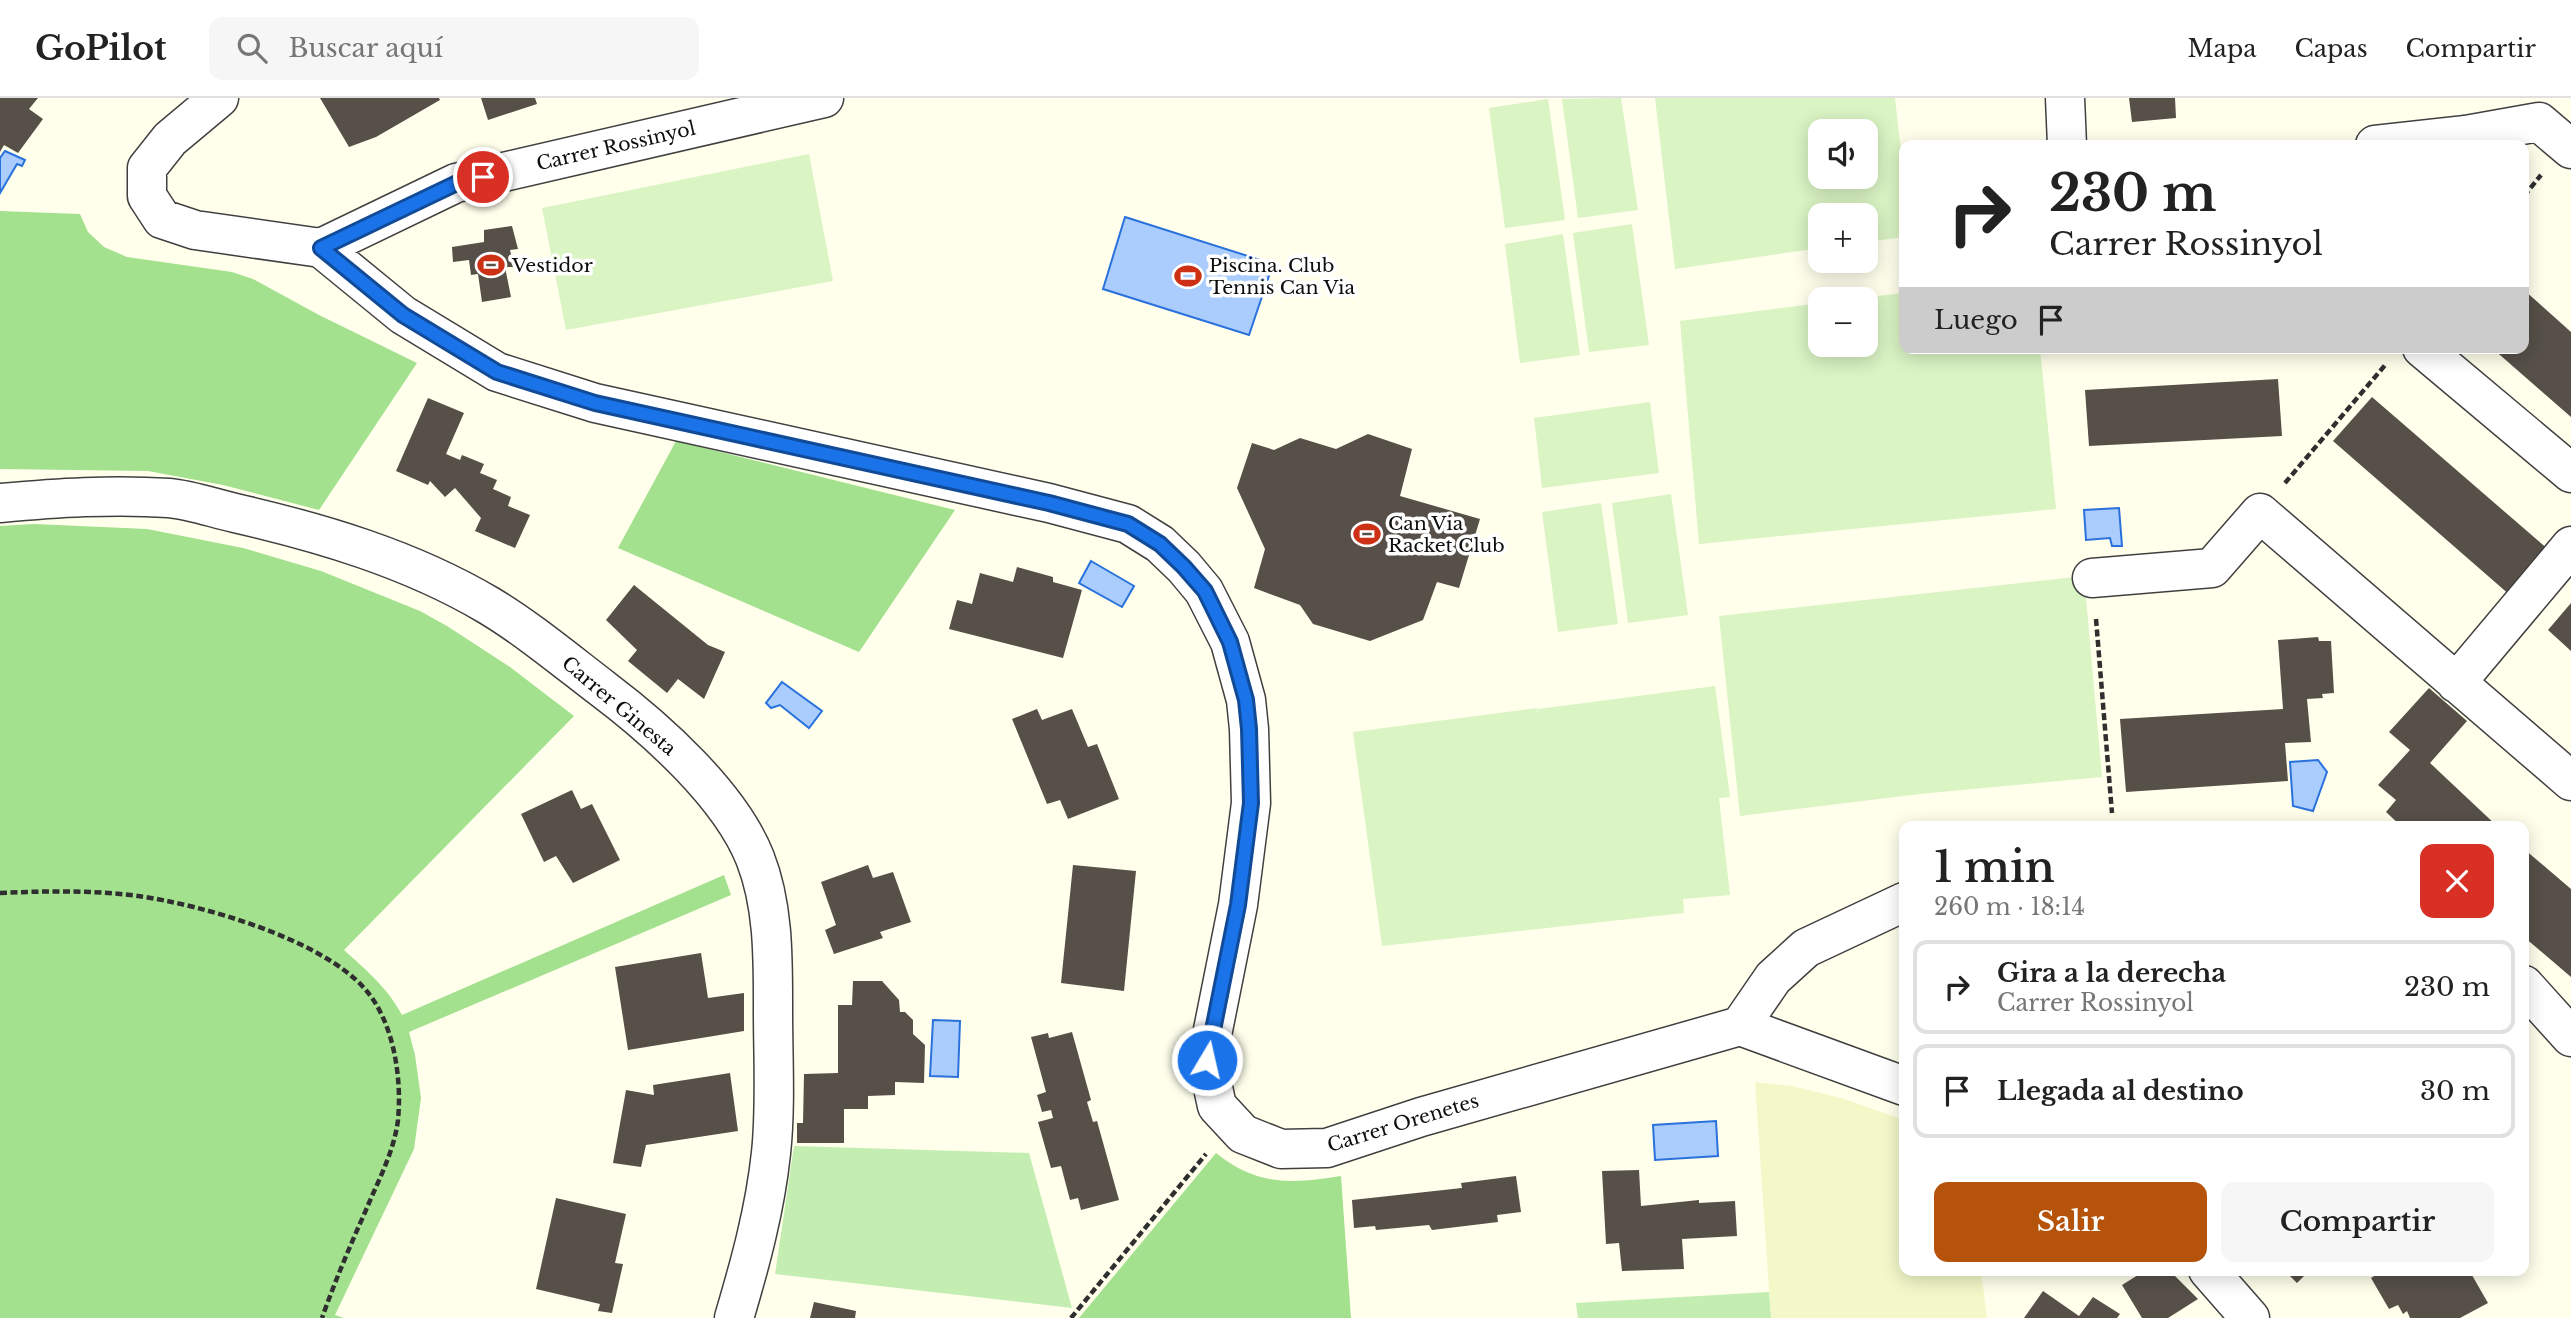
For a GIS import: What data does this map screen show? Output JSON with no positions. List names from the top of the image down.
{
  "streets": {
    "street": ["Carrer Rossinyol", "Carrer Ginesta", "Carrer Orenetes"]
  },
  "crossings": [
    ["Carrer Rossinyol", "Carrer Orenetes"]
  ],
  "places": {
    "sports": ["Vestidor", "Piscina. Club Tennis Can Via", "Can Via Racket Club"]
  },
  "page": {
    "header": "GoPilot",
    "search": "Buscar aquí",
    "nav": ["Mapa", "Capas", "Compartir"],
    "map_buttons": ["+", "−"],
    "turn": ["230 m", "Carrer Rossinyol"],
    "then": "Luego",
    "heading": ["1 min", "260 m · 18:14"],
    "list": [
      {
        "name": "Gira a la derecha",
        "note": "Carrer Rossinyol",
        "value": "230 m"
      },
      {
        "name": "Llegada al destino",
        "value": "30 m"
      }
    ],
    "buttons": ["Salir", "Compartir"]
  }
}
